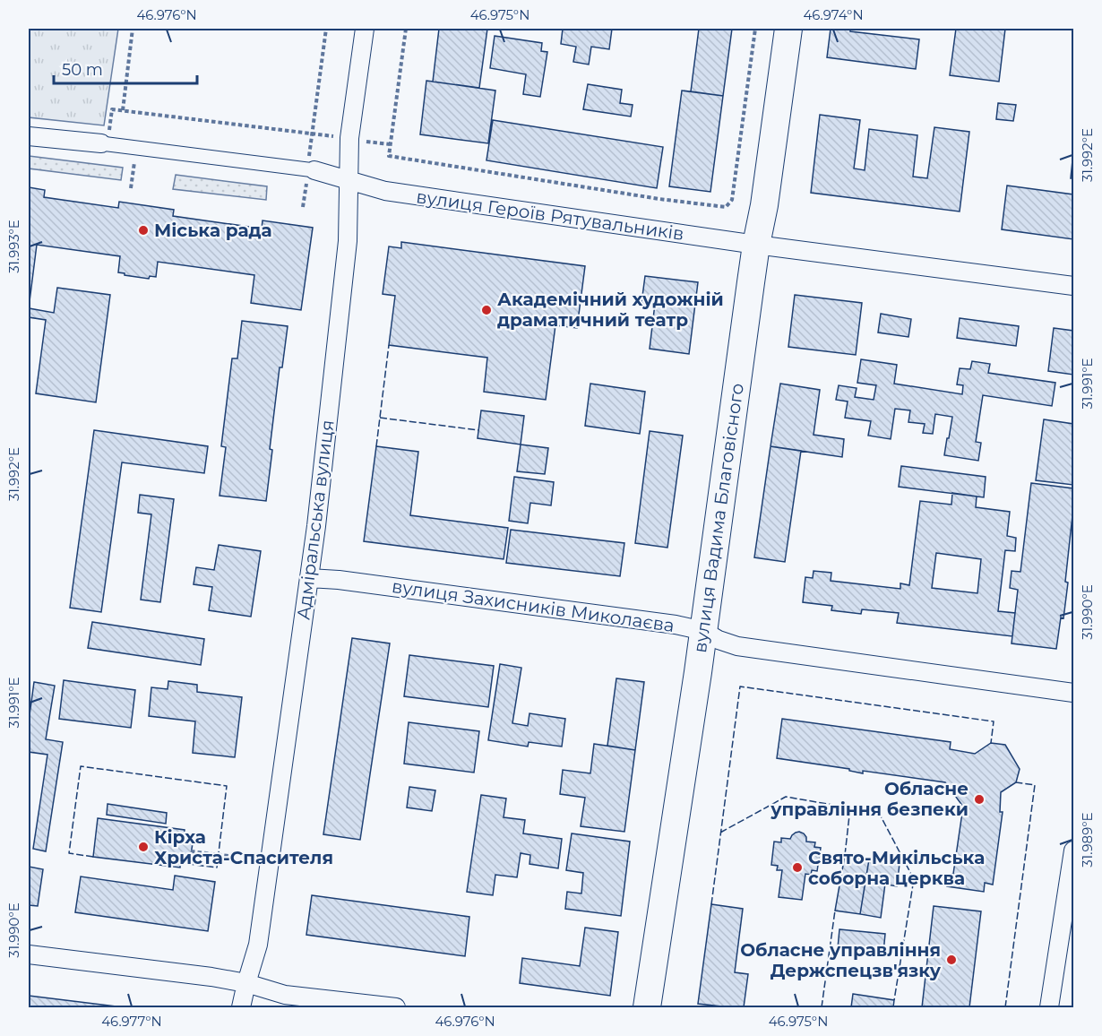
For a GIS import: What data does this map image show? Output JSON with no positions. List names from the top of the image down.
{
  "streets": {
    "main road": ["вулиця Вадима Благовісного"],
    "street": ["вулиця Героїв Рятувальників", "Адміральська вулиця", "вулиця Захисників Миколаєва"]
  },
  "crossings": [
    ["вулиця Героїв Рятувальників", "вулиця Вадима Благовісного"],
    ["вулиця Героїв Рятувальників", "Адміральська вулиця"],
    ["вулиця Вадима Благовісного", "вулиця Захисників Миколаєва"],
    ["Адміральська вулиця", "вулиця Захисників Миколаєва"]
  ],
  "places": [
    "Міська рада",
    "Академічний художній драматичний театр",
    "Обласне управління безпеки",
    "Кірха Христа-Спасителя",
    "Свято-Микільська соборна церква",
    "Обласне управління Держспецзв'язку"
  ],
  "scale_bar": "50 m",
  "coordinates": [
    "46.976°N",
    "46.975°N",
    "46.974°N",
    "31.992°E",
    "31.993°E",
    "31.991°E",
    "31.990°E",
    "31.989°E",
    "46.977°N"
  ]
}
